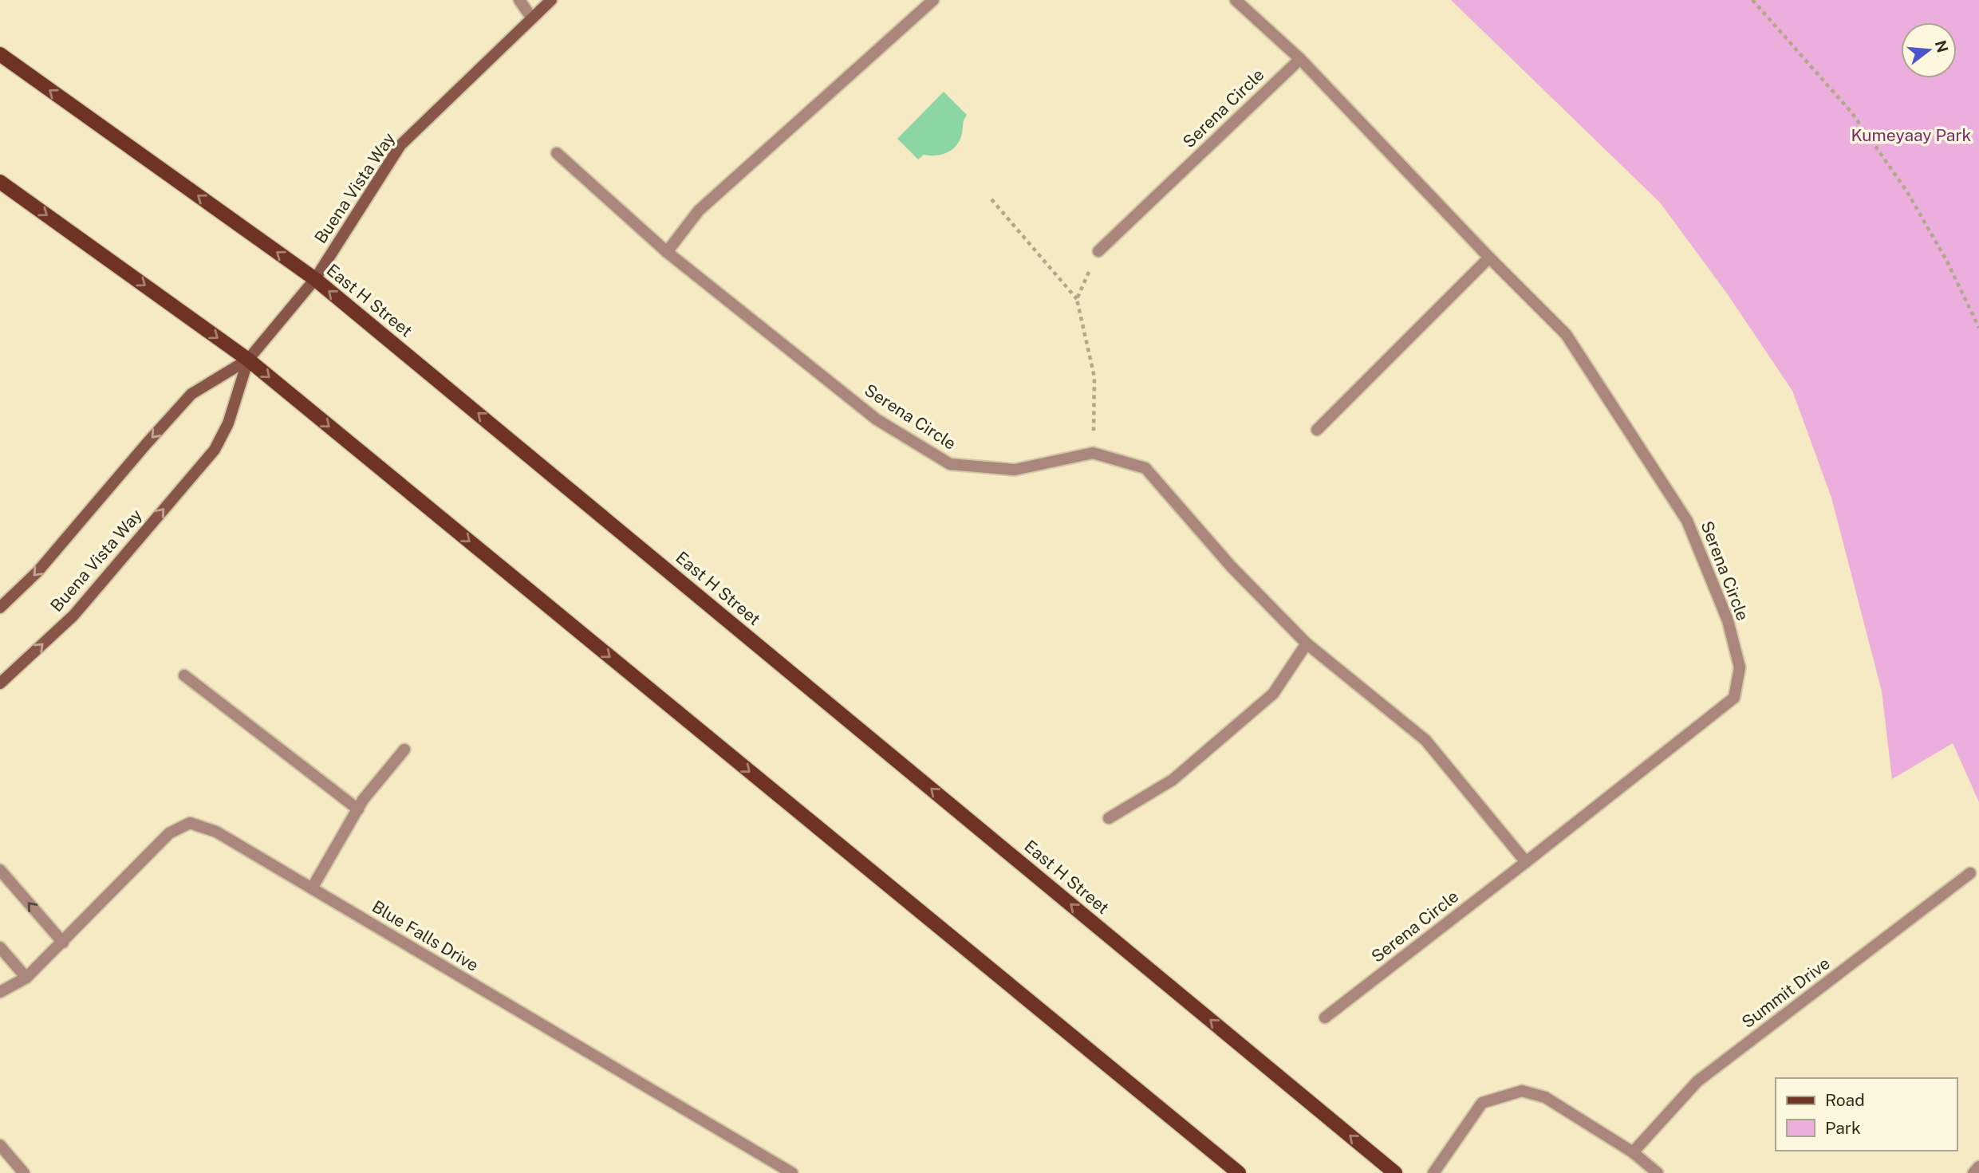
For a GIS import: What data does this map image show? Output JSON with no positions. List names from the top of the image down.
{
  "streets": {
    "main road": ["East H Street"],
    "street": [
      "Serena Circle",
      "Buena Vista Way",
      "Blue Falls Drive",
      "Summit Drive"
    ]
  },
  "crossings": [
    ["Buena Vista Way", "East H Street"]
  ],
  "parks": ["Kumeyaay Park"],
  "legend": ["Road", "Park"],
  "north": "right"
}
